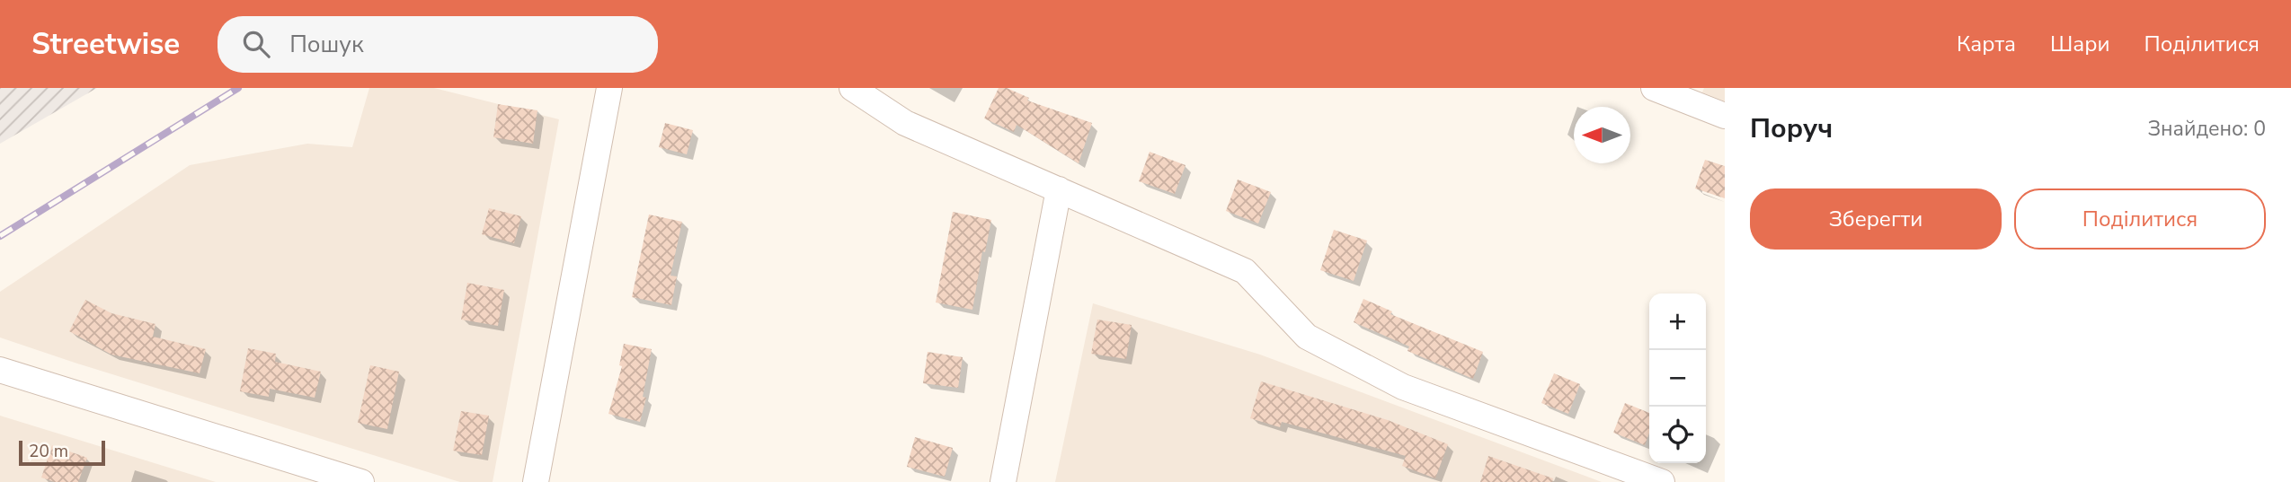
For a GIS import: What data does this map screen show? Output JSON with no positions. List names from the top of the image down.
{
  "scale_bar": "20 m",
  "north": "left",
  "page": {
    "header": "Streetwise",
    "search": "Пошук",
    "nav": ["Карта", "Шари", "Поділитися"],
    "heading": ["Поруч", "Знайдено: 0"],
    "buttons": ["Зберегти", "Поділитися"],
    "map_buttons": ["+", "−"],
    "scale": "20 m"
  }
}
